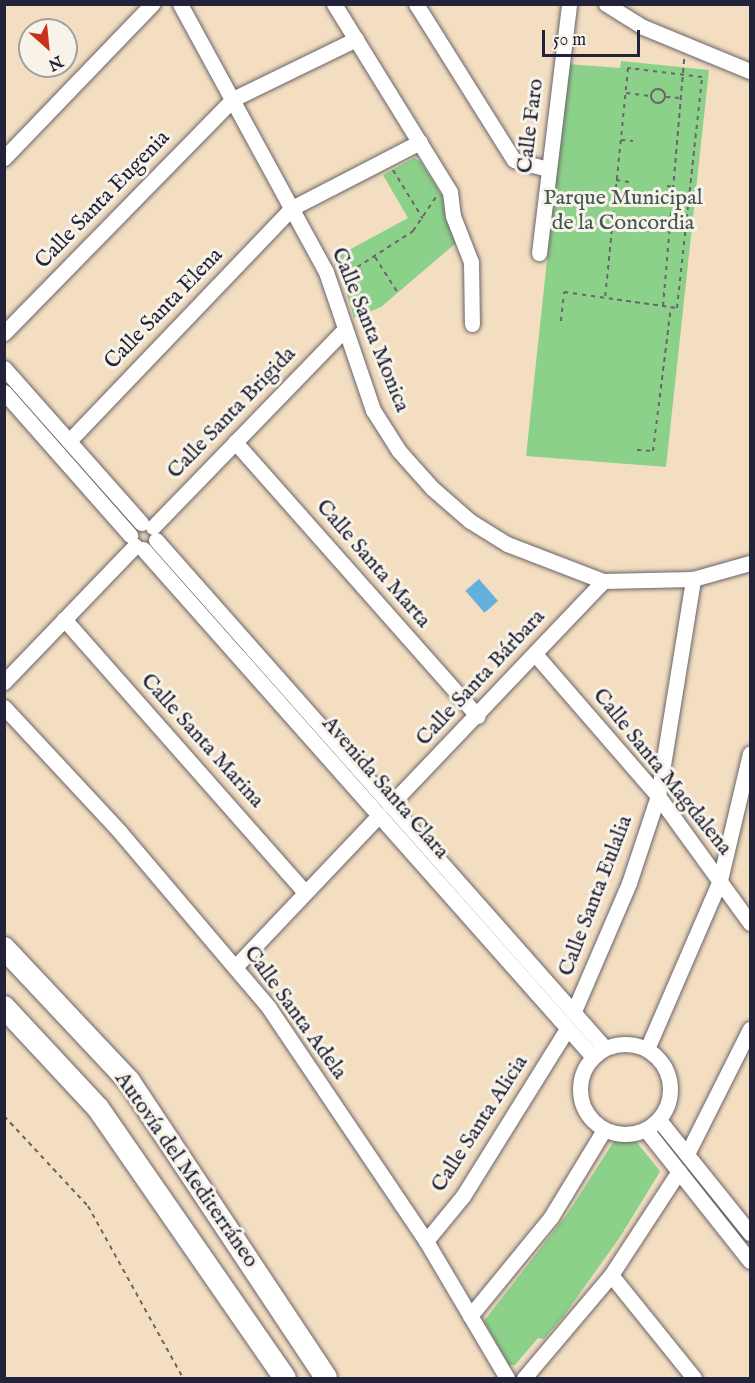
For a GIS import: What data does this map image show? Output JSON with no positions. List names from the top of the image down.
{
  "streets": {
    "highway": ["Autovía del Mediterráneo"],
    "street": [
      "Calle Faro",
      "Calle Santa Eugenia",
      "Calle Santa Elena",
      "Calle Santa Monica",
      "Calle Santa Brigida",
      "Calle Santa Marta",
      "Calle Santa Bárbara",
      "Calle Santa Marina",
      "Calle Santa Magdalena",
      "Avenida Santa Clara",
      "Calle Santa Eulalia",
      "Calle Santa Adela",
      "Calle Santa Alicia"
    ]
  },
  "crossings": [
    ["Calle Santa Eugenia", "Calle Santa Monica"],
    ["Calle Santa Elena", "Calle Santa Monica"],
    ["Calle Santa Elena", "Avenida Santa Clara"],
    ["Calle Santa Monica", "Calle Santa Brigida"],
    ["Calle Santa Monica", "Calle Santa Bárbara"],
    ["Calle Santa Monica", "Calle Santa Eulalia"],
    ["Calle Santa Brigida", "Calle Santa Marta"],
    ["Calle Santa Brigida", "Avenida Santa Clara"],
    ["Calle Santa Marta", "Calle Santa Bárbara"],
    ["Calle Santa Bárbara", "Calle Santa Marina"],
    ["Calle Santa Bárbara", "Calle Santa Magdalena"],
    ["Calle Santa Bárbara", "Avenida Santa Clara"],
    ["Calle Santa Bárbara", "Calle Santa Adela"],
    ["Calle Santa Magdalena", "Calle Santa Eulalia"],
    ["Avenida Santa Clara", "Calle Santa Eulalia"],
    ["Avenida Santa Clara", "Calle Santa Alicia"],
    ["Calle Santa Adela", "Calle Santa Alicia"]
  ],
  "parks": ["Parque Municipal de la Concordia"],
  "scale_bar": "50 m",
  "north": "bottom right"
}
